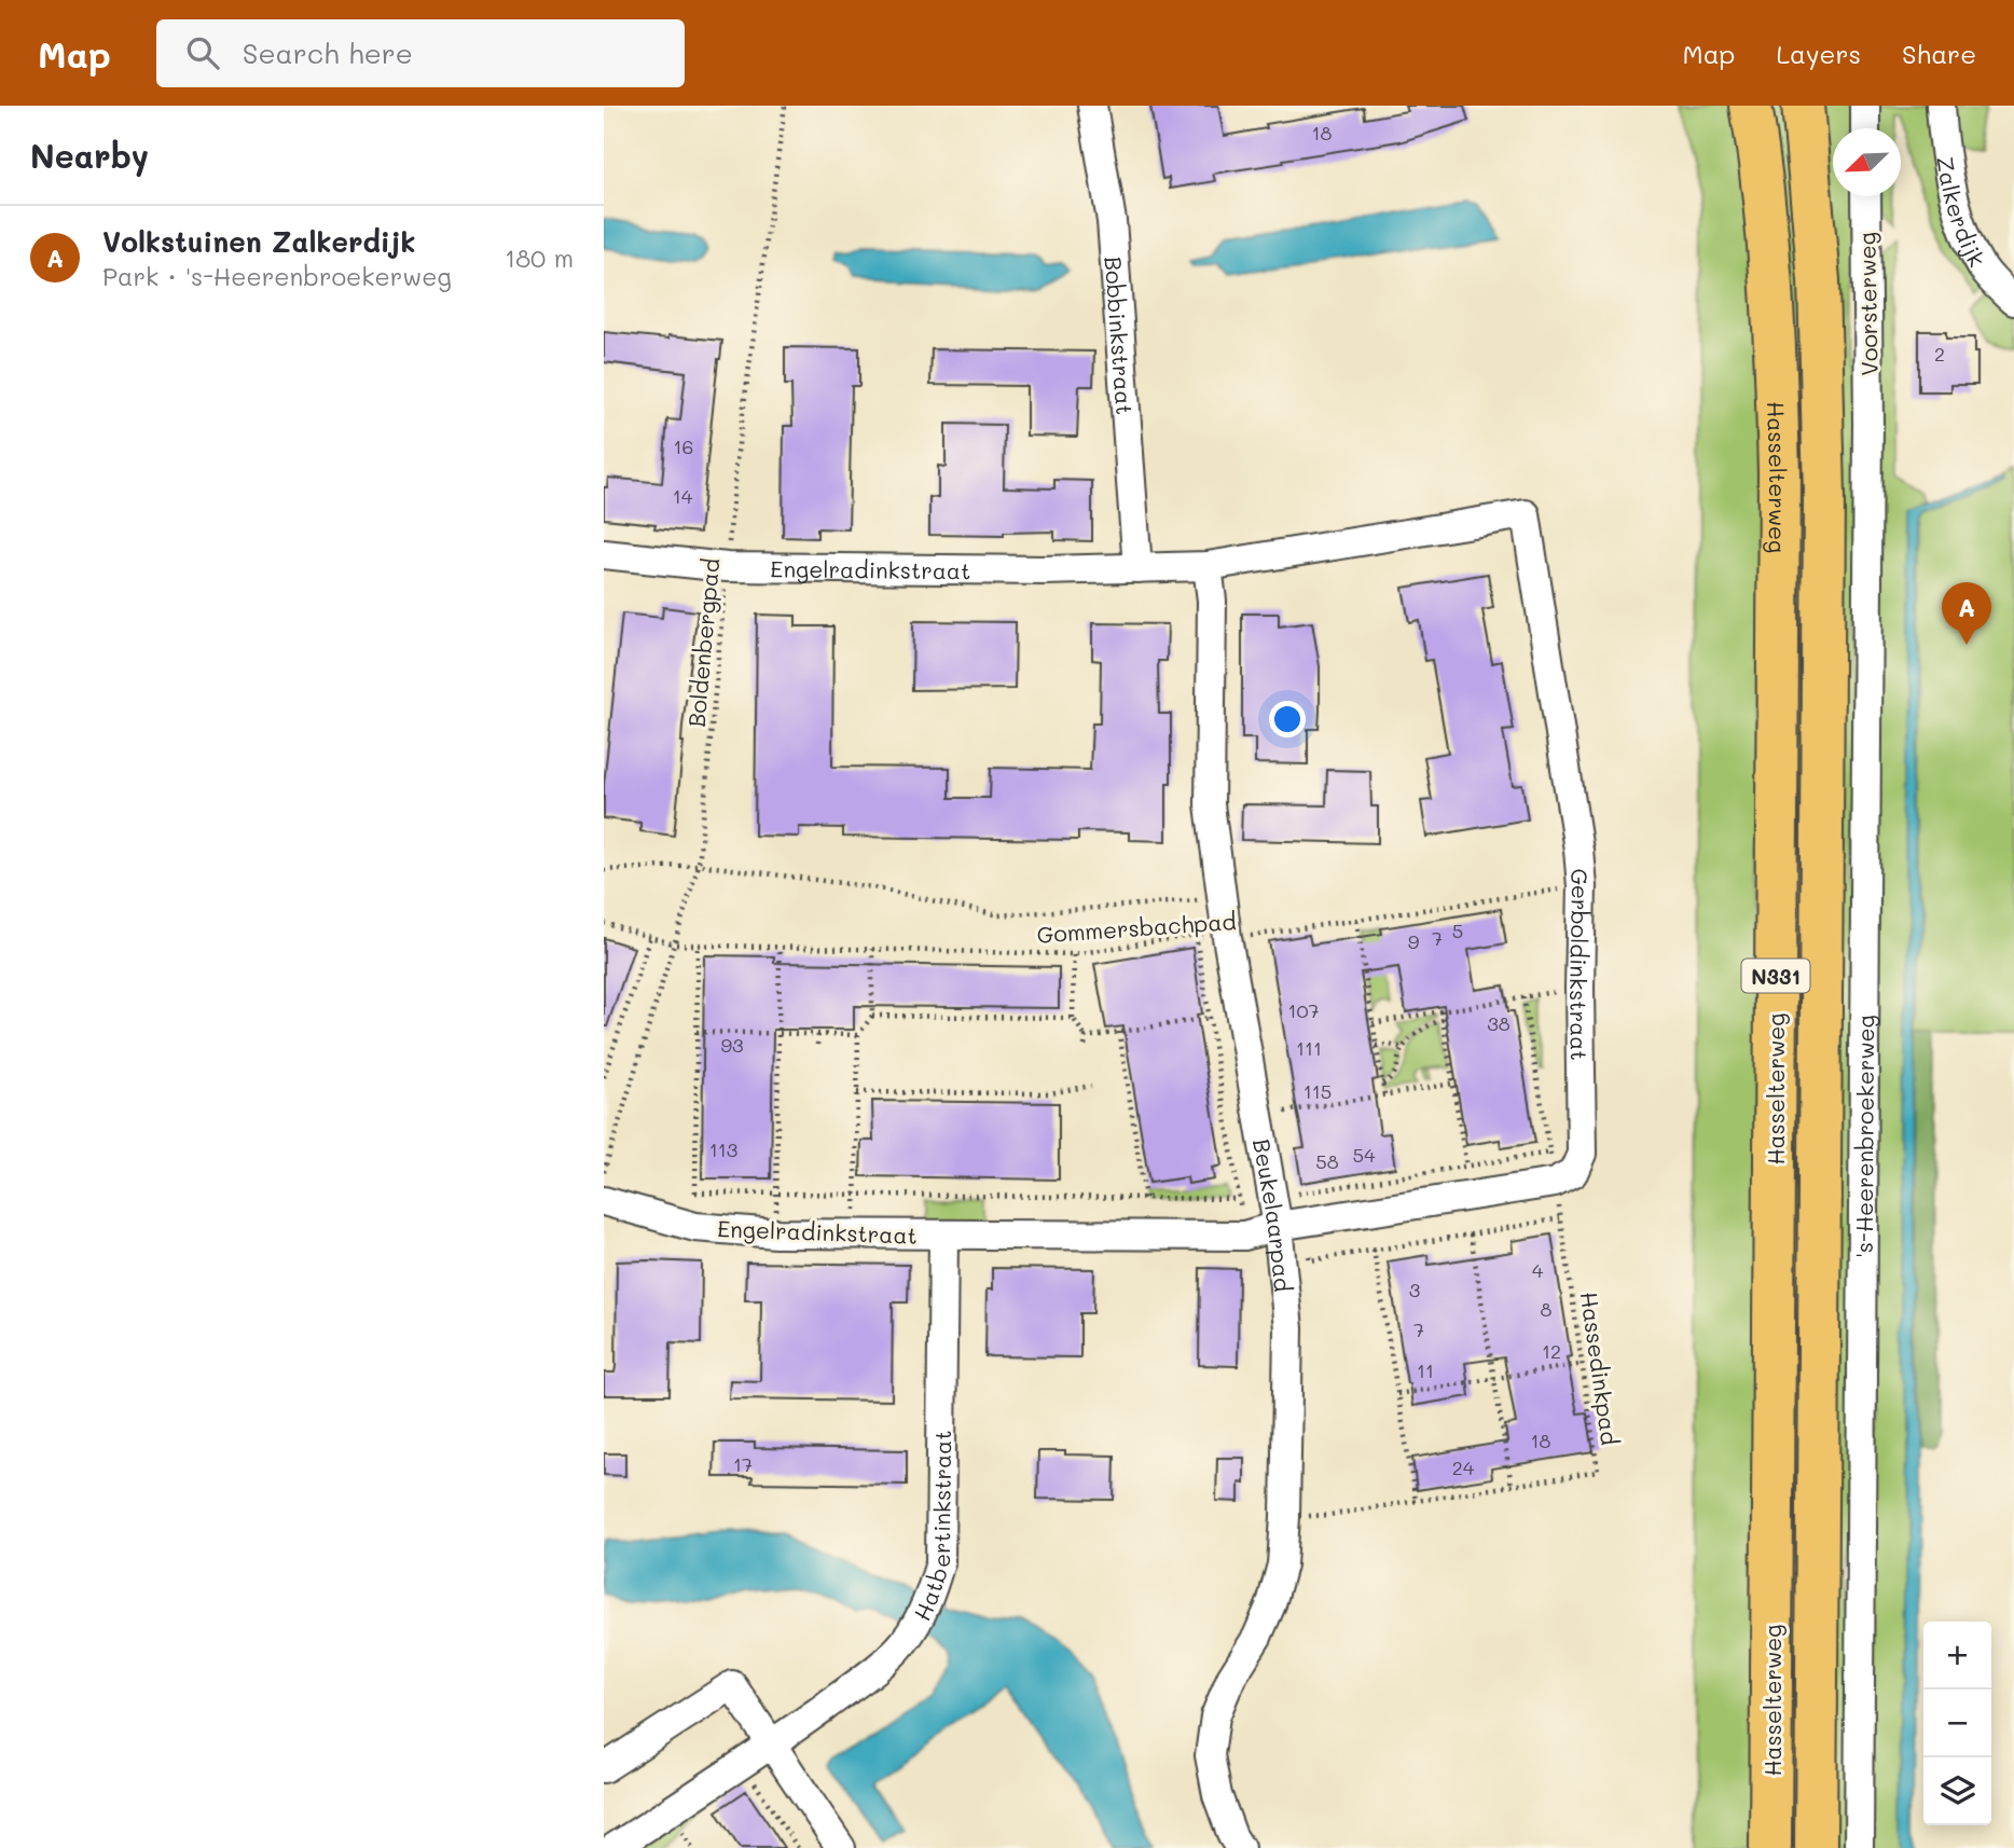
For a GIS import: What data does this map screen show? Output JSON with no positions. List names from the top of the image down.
{
  "streets": {
    "main road": ["Hasselterweg", "N331"],
    "street": [
      "Zalkerdijk",
      "Voorsterweg",
      "Bobbinkstraat",
      "Engelradinkstraat",
      "Gerboldinkstraat",
      "'s-Heerenbroekerweg",
      "Beukelaarpad",
      "Hatbertinkstraat"
    ],
    "path": ["Boldenbergpad", "Gommersbachpad", "Hassedinkpad"]
  },
  "crossings": [
    ["Voorsterweg", "'s-Heerenbroekerweg"],
    ["Bobbinkstraat", "Engelradinkstraat"],
    ["Bobbinkstraat", "Gerboldinkstraat"],
    ["Engelradinkstraat", "Boldenbergpad"],
    ["Engelradinkstraat", "Gerboldinkstraat"],
    ["Engelradinkstraat", "Hatbertinkstraat"],
    ["Boldenbergpad", "Gommersbachpad"],
    ["Gommersbachpad", "Gerboldinkstraat"],
    ["Gommersbachpad", "Beukelaarpad"],
    ["Gerboldinkstraat", "Beukelaarpad"],
    ["Gerboldinkstraat", "Hassedinkpad"],
    ["Beukelaarpad", "Hassedinkpad"]
  ],
  "house_numbers": [
    "18",
    "2",
    "16",
    "14",
    "5",
    "7",
    "9",
    "107",
    "38",
    "93",
    "111",
    "115",
    "113",
    "54",
    "58",
    "4",
    "3",
    "8",
    "7",
    "12",
    "11",
    "18",
    "17",
    "24"
  ],
  "north": "bottom left",
  "page": {
    "header": "Map",
    "search": "Search here",
    "nav": ["Map", "Layers", "Share"],
    "heading": "Nearby",
    "list": [
      {
        "mark": "A",
        "name": "Volkstuinen Zalkerdijk",
        "note": "Park · 's-Heerenbroekerweg",
        "value": "180 m"
      }
    ],
    "pins": "A",
    "map_buttons": ["+", "−"]
  }
}
